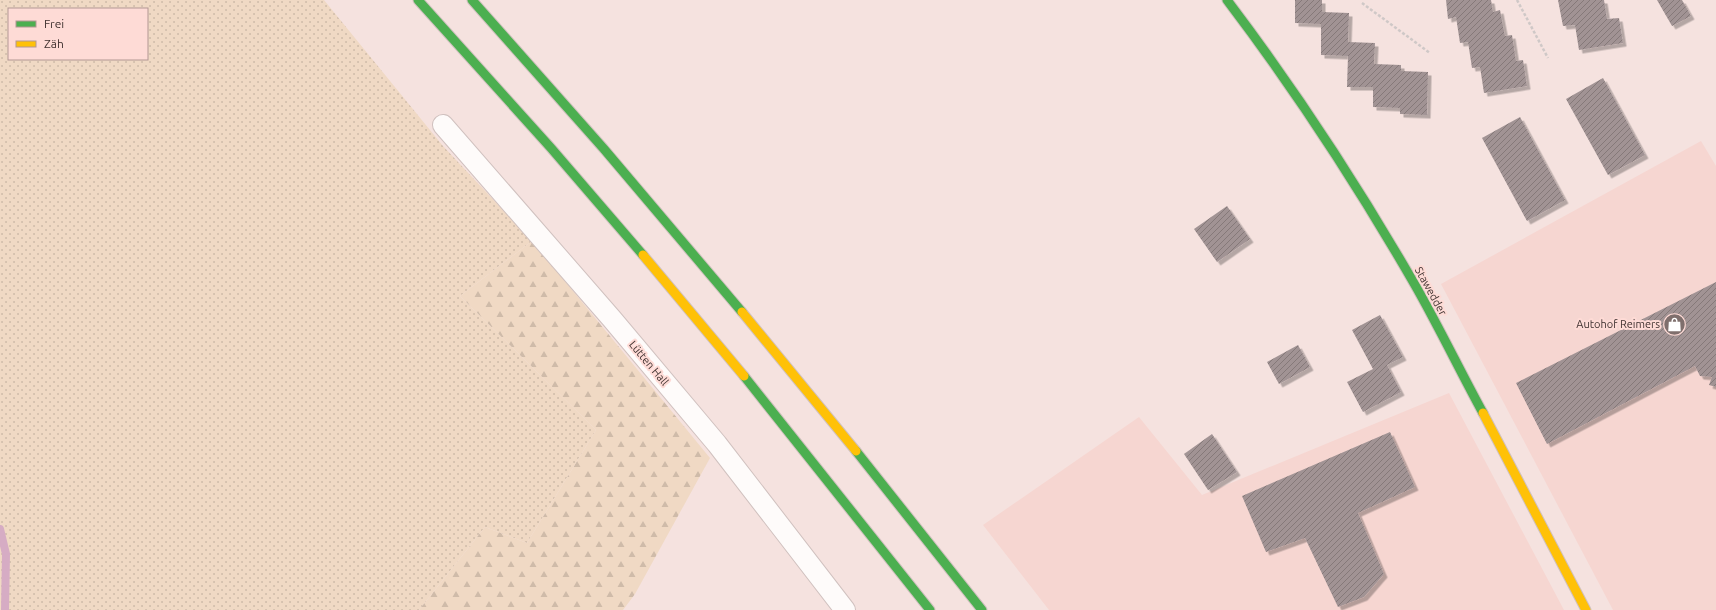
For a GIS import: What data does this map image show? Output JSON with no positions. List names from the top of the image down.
{
  "streets": {
    "main road": ["Stawedder"],
    "street": ["Lütten Hall"]
  },
  "places": {
    "shop": ["Autohof Reimers"]
  },
  "legend": ["Frei", "Zäh"]
}
